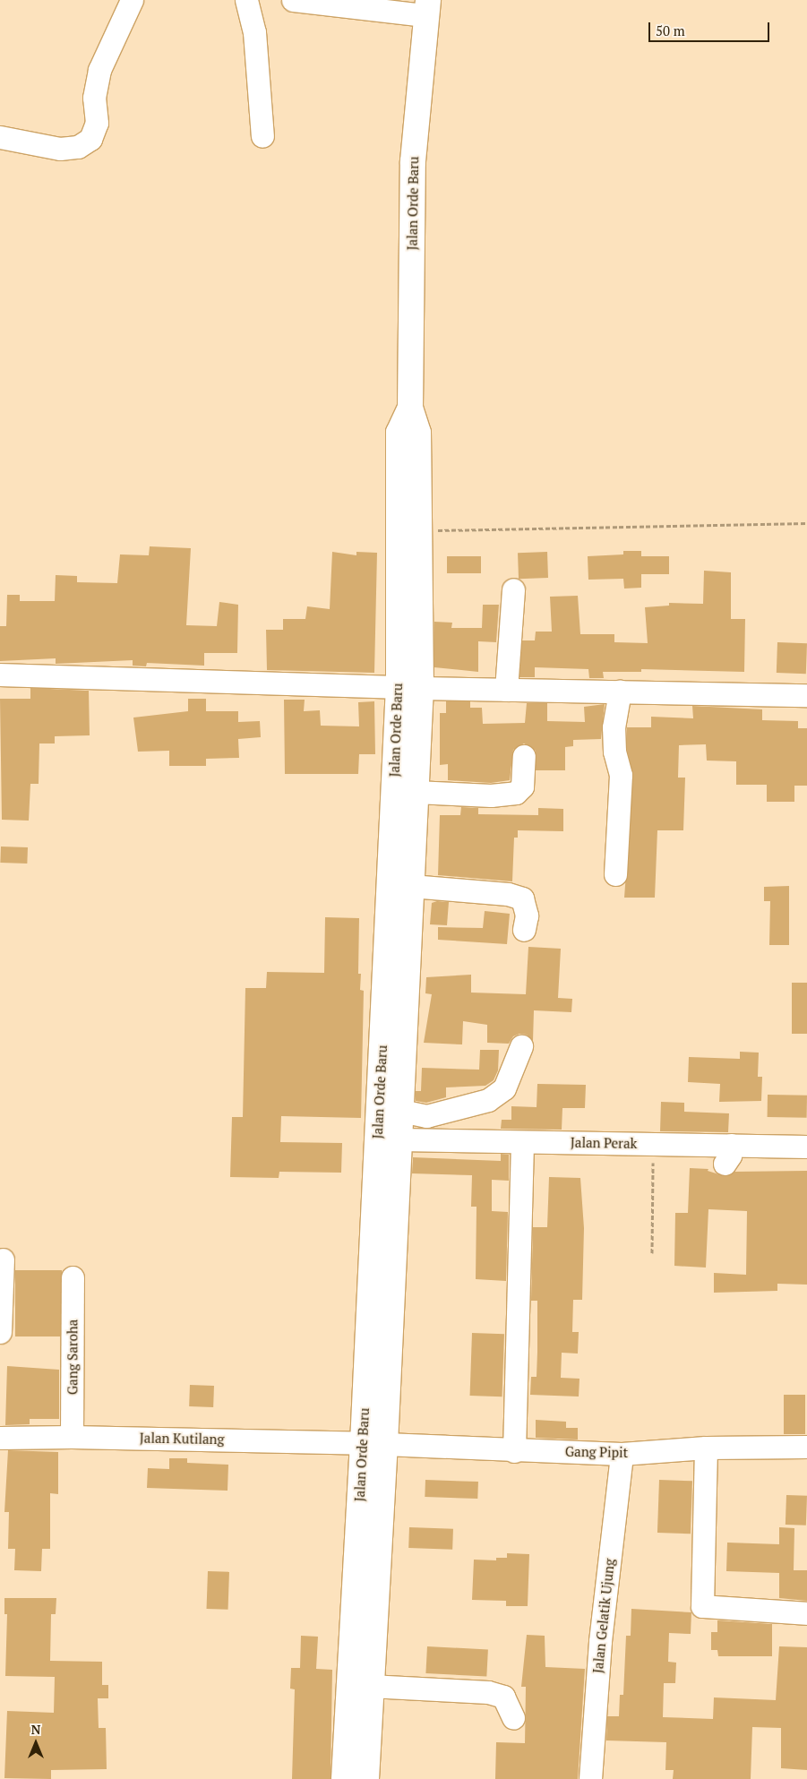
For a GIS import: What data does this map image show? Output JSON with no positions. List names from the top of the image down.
{
  "streets": {
    "main road": ["Jalan Orde Baru"],
    "street": [
      "Jalan Perak",
      "Gang Saroha",
      "Jalan Kutilang",
      "Gang Pipit",
      "Jalan Gelatik Ujung"
    ]
  },
  "crossings": [
    ["Jalan Orde Baru", "Jalan Perak"],
    ["Jalan Orde Baru", "Jalan Kutilang"],
    ["Jalan Orde Baru", "Gang Pipit"],
    ["Gang Saroha", "Jalan Kutilang"],
    ["Jalan Kutilang", "Gang Pipit"],
    ["Gang Pipit", "Jalan Gelatik Ujung"]
  ],
  "scale_bar": "50 m",
  "north": "top"
}
